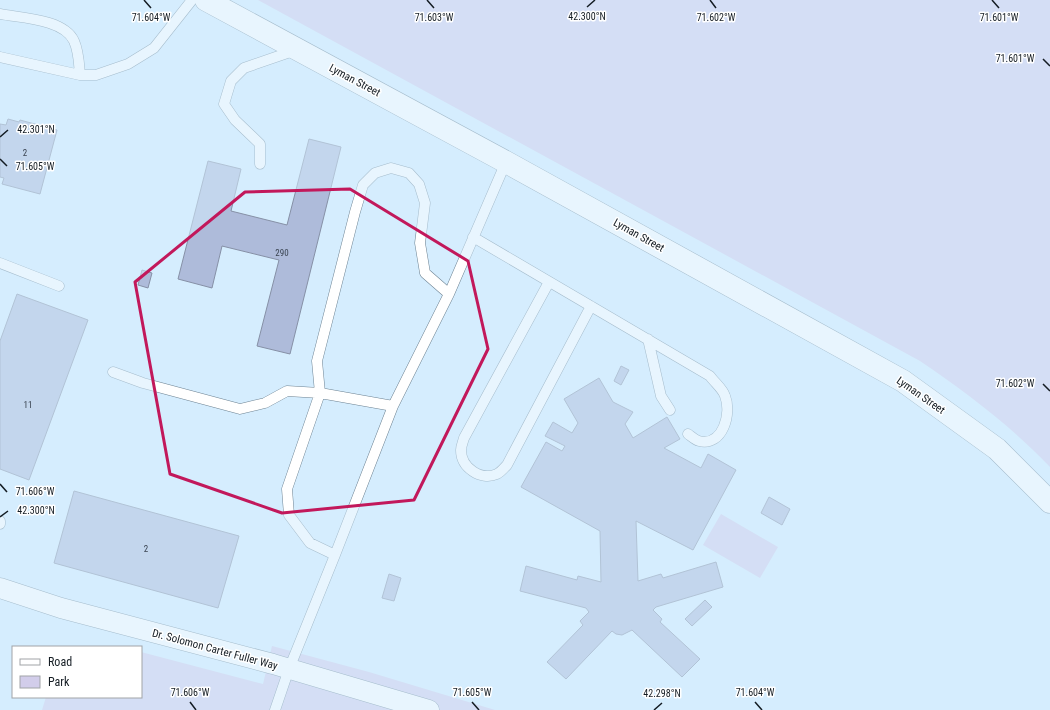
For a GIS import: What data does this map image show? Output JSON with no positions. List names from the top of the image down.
{
  "streets": {
    "street": ["Lyman Street", "Dr. Solomon Carter Fuller Way"]
  },
  "house_numbers": [
    "2",
    "290",
    "11",
    "2"
  ],
  "legend": ["Road", "Park"],
  "coordinates": [
    "42.300°N",
    "71.602°W",
    "71.604°W",
    "71.603°W",
    "71.601°W",
    "42.301°N",
    "71.605°W",
    "71.606°W",
    "42.298°N"
  ]
}
